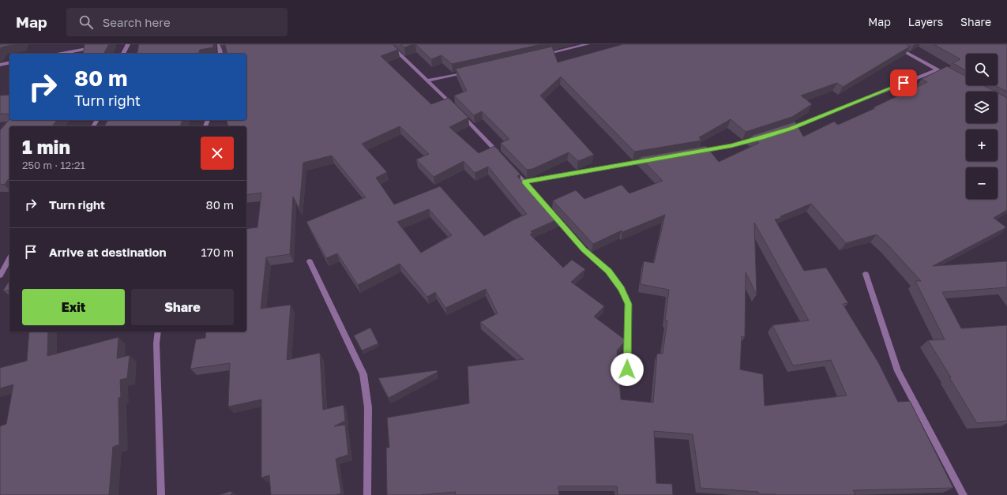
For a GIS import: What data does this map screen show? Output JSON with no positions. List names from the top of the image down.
{
  "page": {
    "header": "Map",
    "search": "Search here",
    "nav": ["Map", "Layers", "Share"],
    "map_buttons": ["+", "−"],
    "turn": ["80 m", "Turn right"],
    "heading": ["1 min", "250 m · 12:21"],
    "list": [
      {
        "name": "Turn right",
        "value": "80 m"
      },
      {
        "name": "Arrive at destination",
        "value": "170 m"
      }
    ],
    "buttons": ["Exit", "Share"]
  }
}
